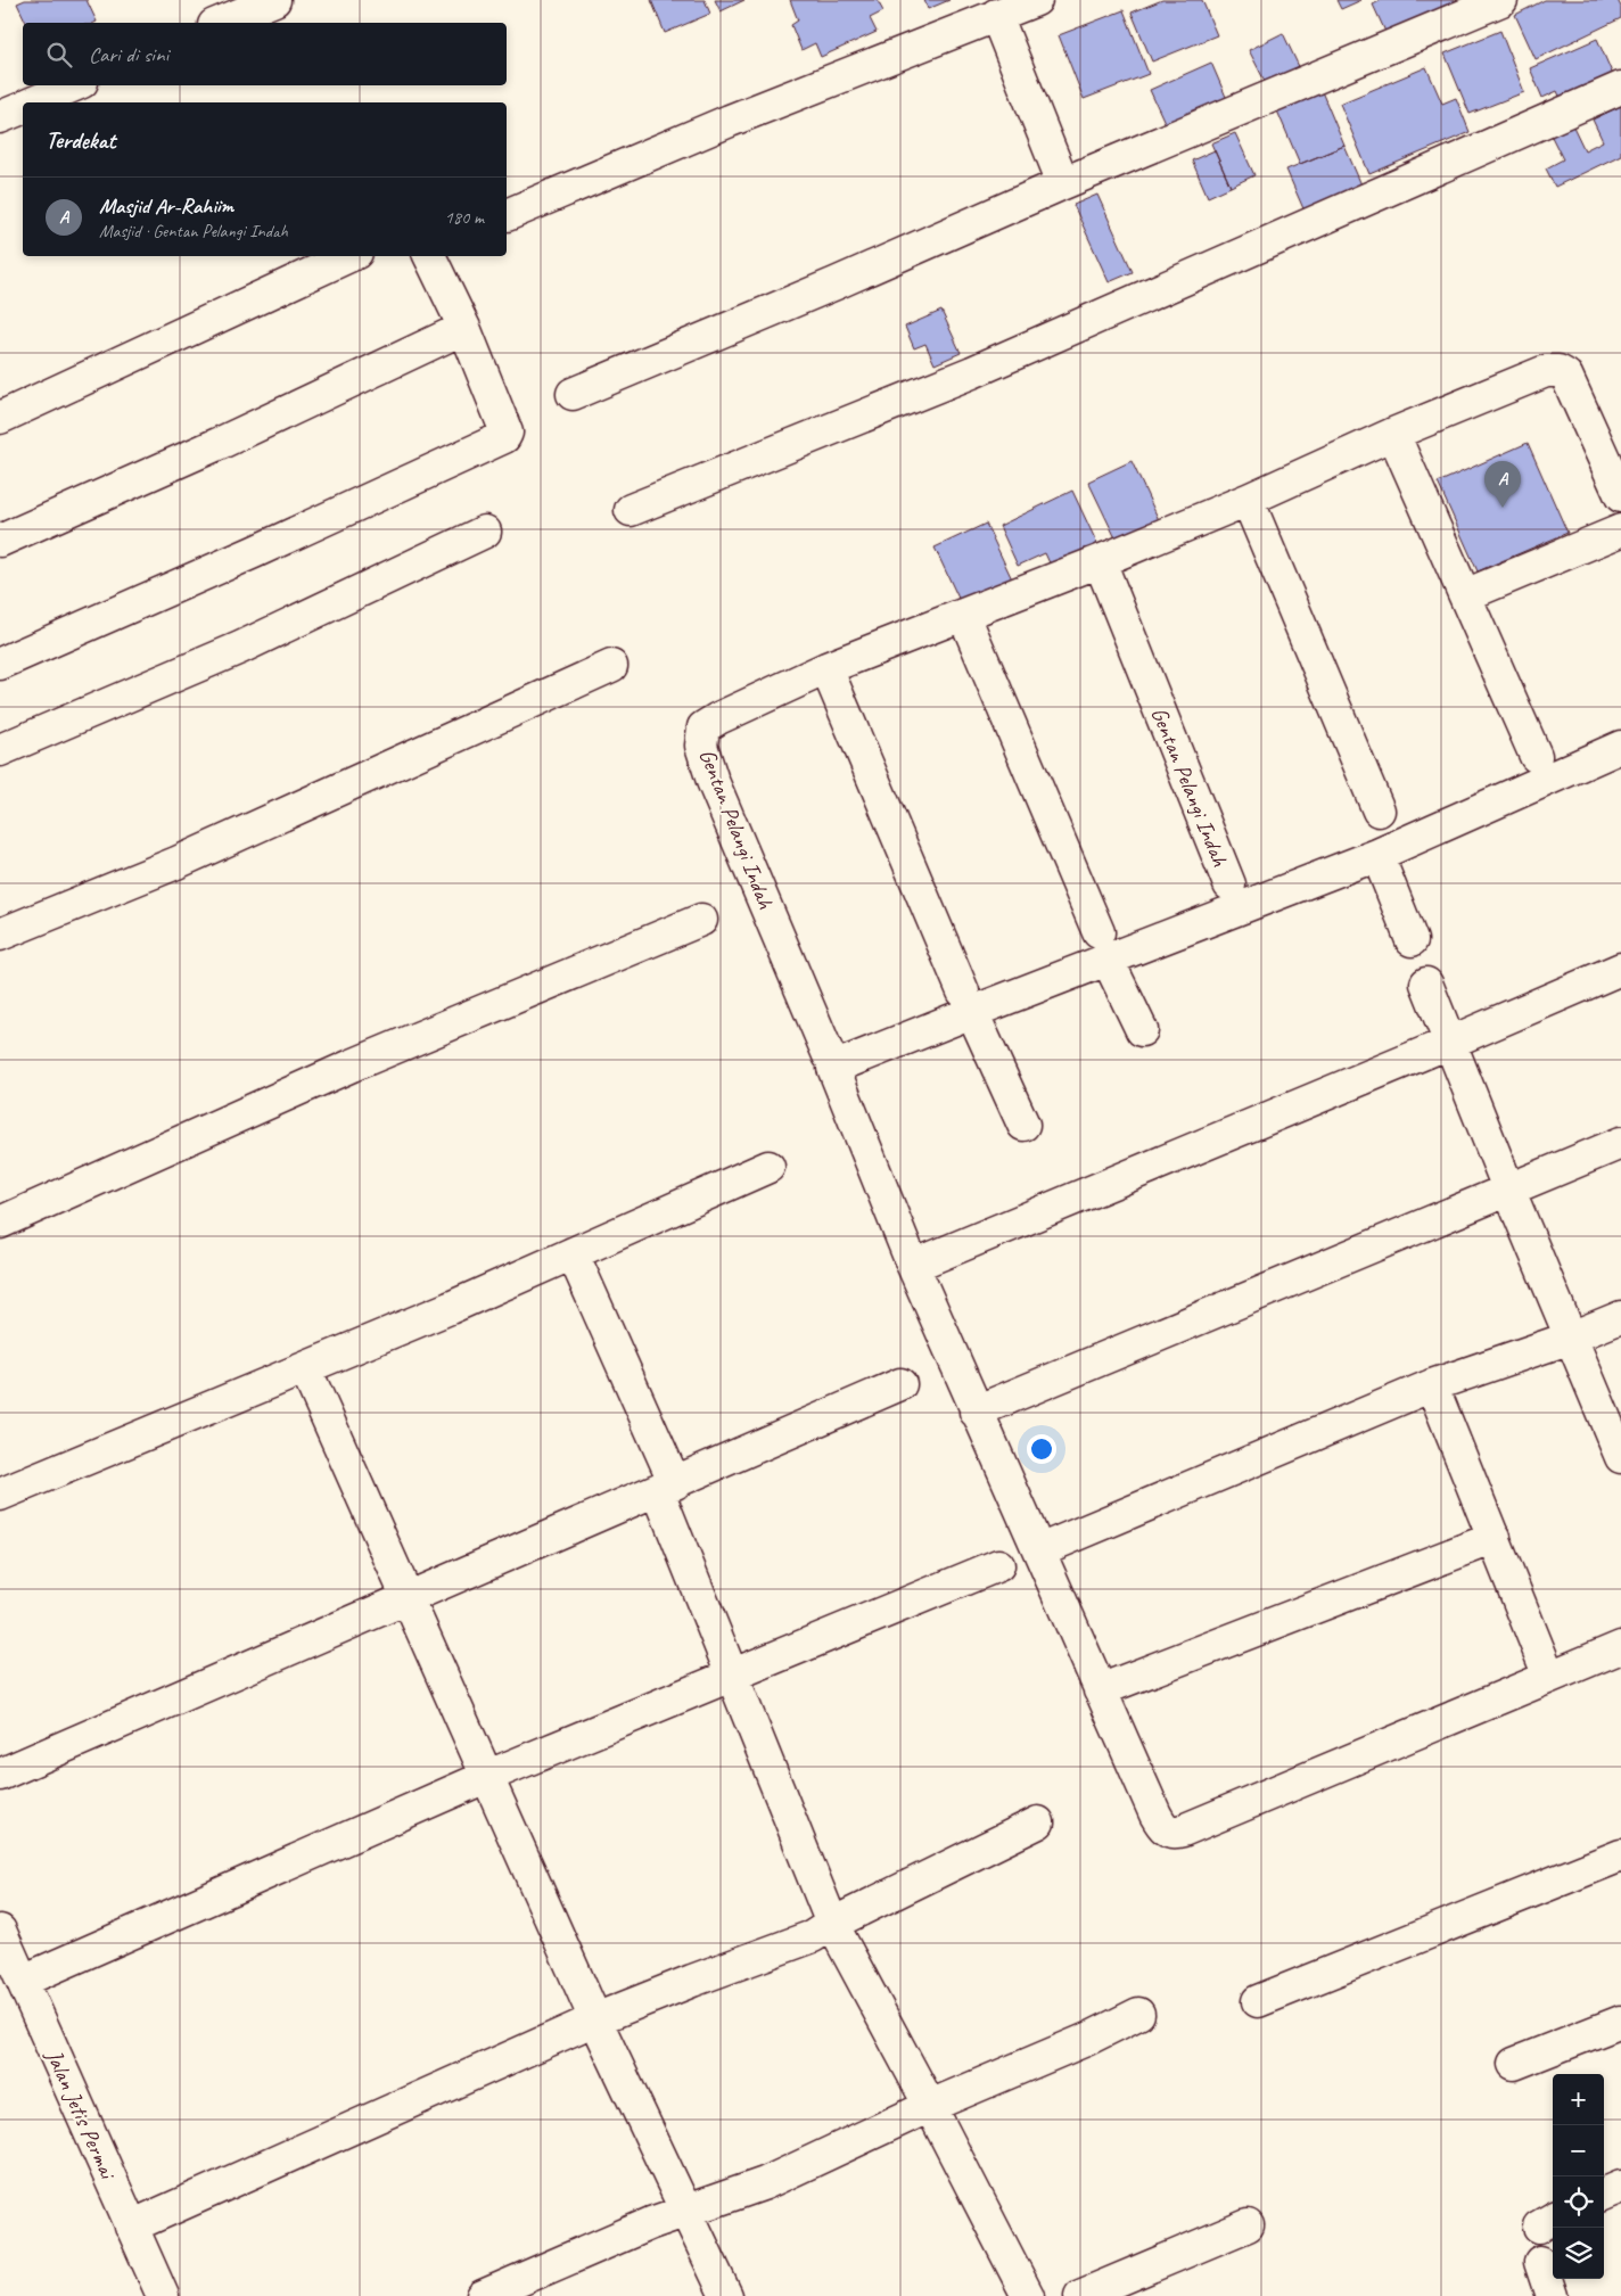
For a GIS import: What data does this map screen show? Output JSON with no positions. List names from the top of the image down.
{
  "streets": {
    "street": ["Gentan Pelangi Indah", "Jalan Jetis Permai"]
  },
  "page": {
    "search": "Cari di sini",
    "heading": "Terdekat",
    "list": [
      {
        "mark": "A",
        "name": "Masjid Ar-Rahiim",
        "note": "Masjid · Gentan Pelangi Indah",
        "value": "180 m"
      }
    ],
    "pins": "A",
    "map_buttons": ["+", "−"]
  }
}
